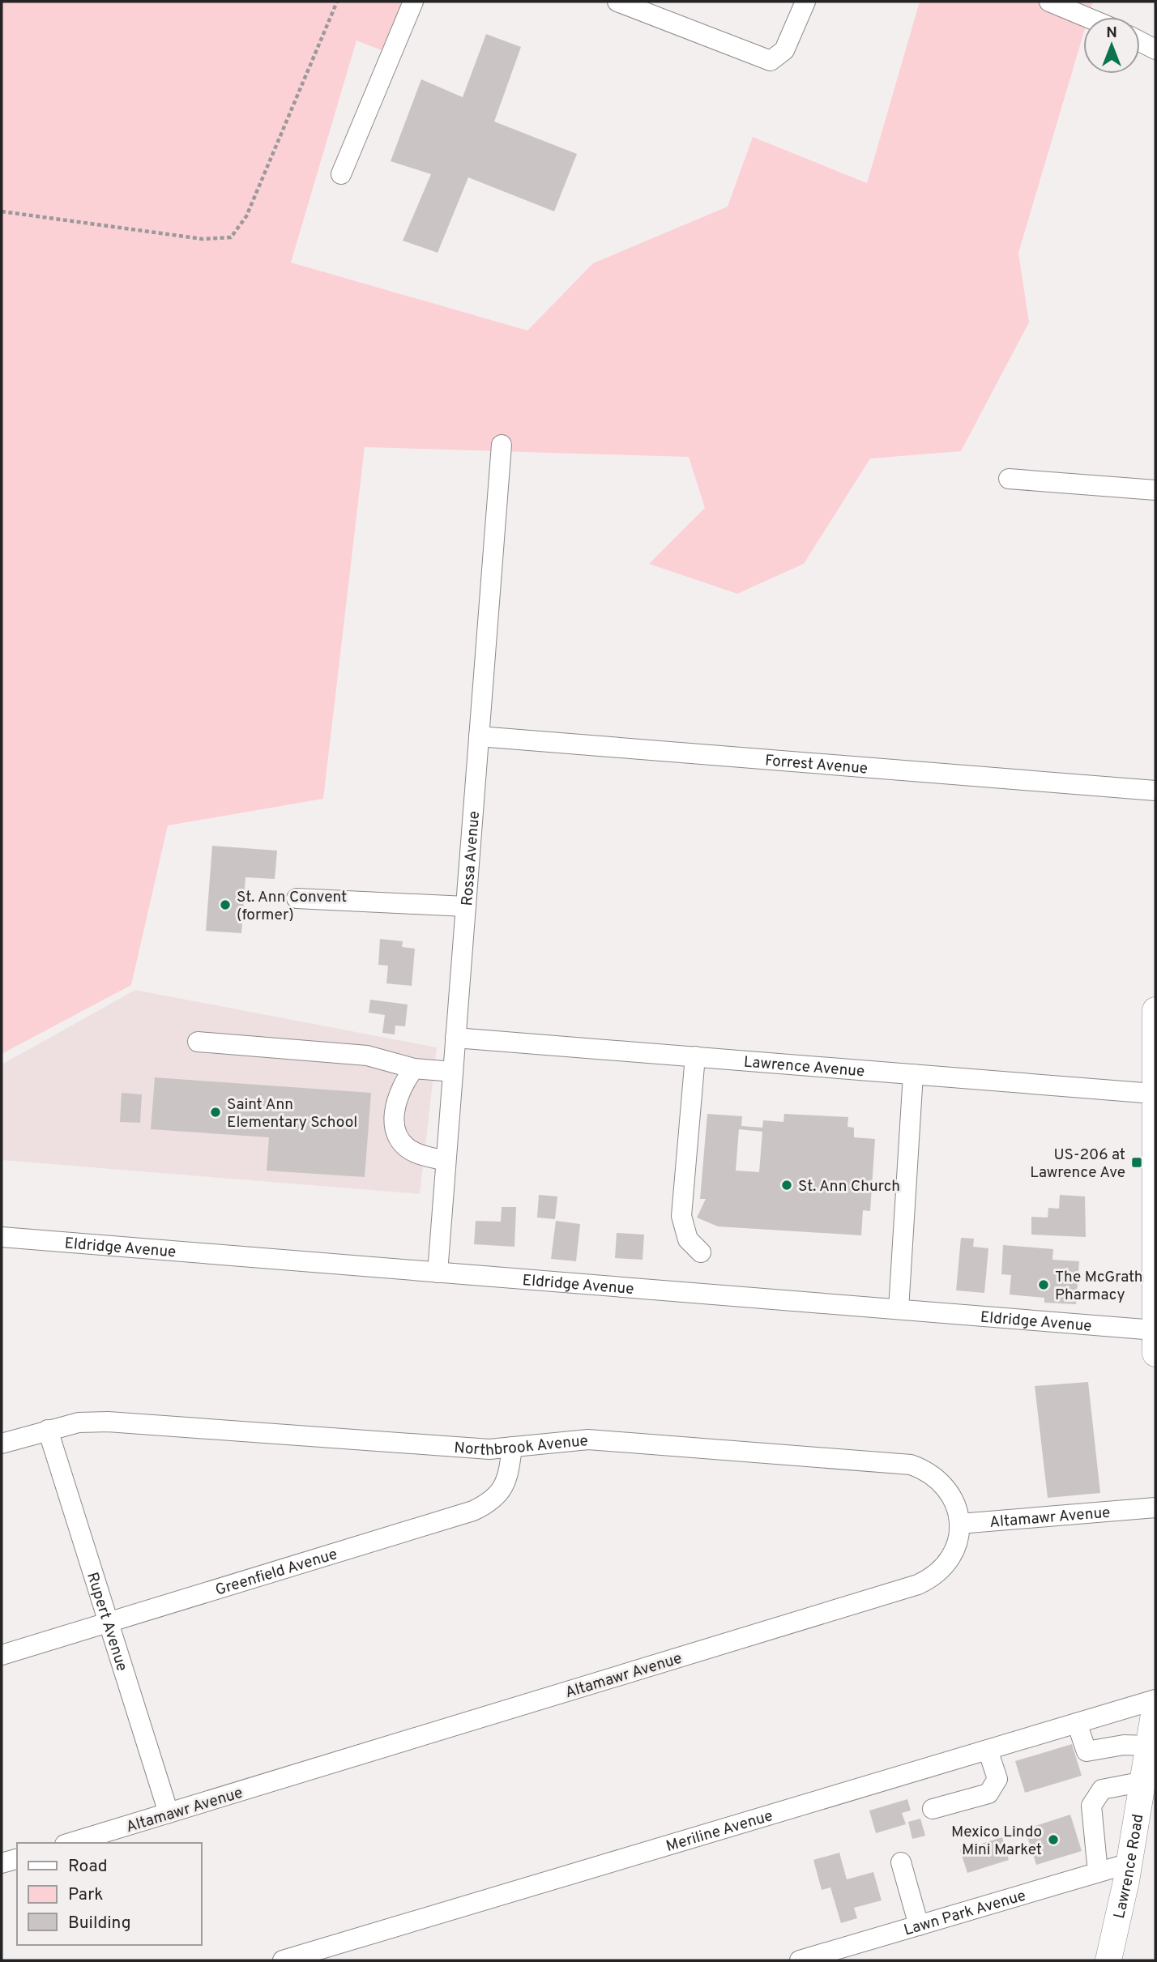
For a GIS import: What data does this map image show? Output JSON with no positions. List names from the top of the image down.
{
  "streets": {
    "main road": ["Lawrence Road"],
    "street": [
      "Forrest Avenue",
      "Rossa Avenue",
      "Lawrence Avenue",
      "Eldridge Avenue",
      "Northbrook Avenue",
      "Altamawr Avenue",
      "Greenfield Avenue",
      "Rupert Avenue",
      "Meriline Avenue",
      "Lawn Park Avenue"
    ]
  },
  "crossings": [
    ["Forrest Avenue", "Rossa Avenue"],
    ["Rossa Avenue", "Lawrence Avenue"],
    ["Rossa Avenue", "Eldridge Avenue"],
    ["Northbrook Avenue", "Altamawr Avenue"],
    ["Northbrook Avenue", "Greenfield Avenue"],
    ["Northbrook Avenue", "Rupert Avenue"],
    ["Altamawr Avenue", "Rupert Avenue"],
    ["Greenfield Avenue", "Rupert Avenue"],
    ["Lawrence Road", "Lawn Park Avenue"]
  ],
  "places": {
    "other": [
      "St. Ann Convent (former)",
      "Saint Ann Elementary School",
      "St. Ann Church",
      "The McGrath Pharmacy",
      "Mexico Lindo Mini Market"
    ],
    "transit": ["US-206 at Lawrence Ave"]
  },
  "legend": ["Road", "Park", "Building"],
  "north": "top"
}
